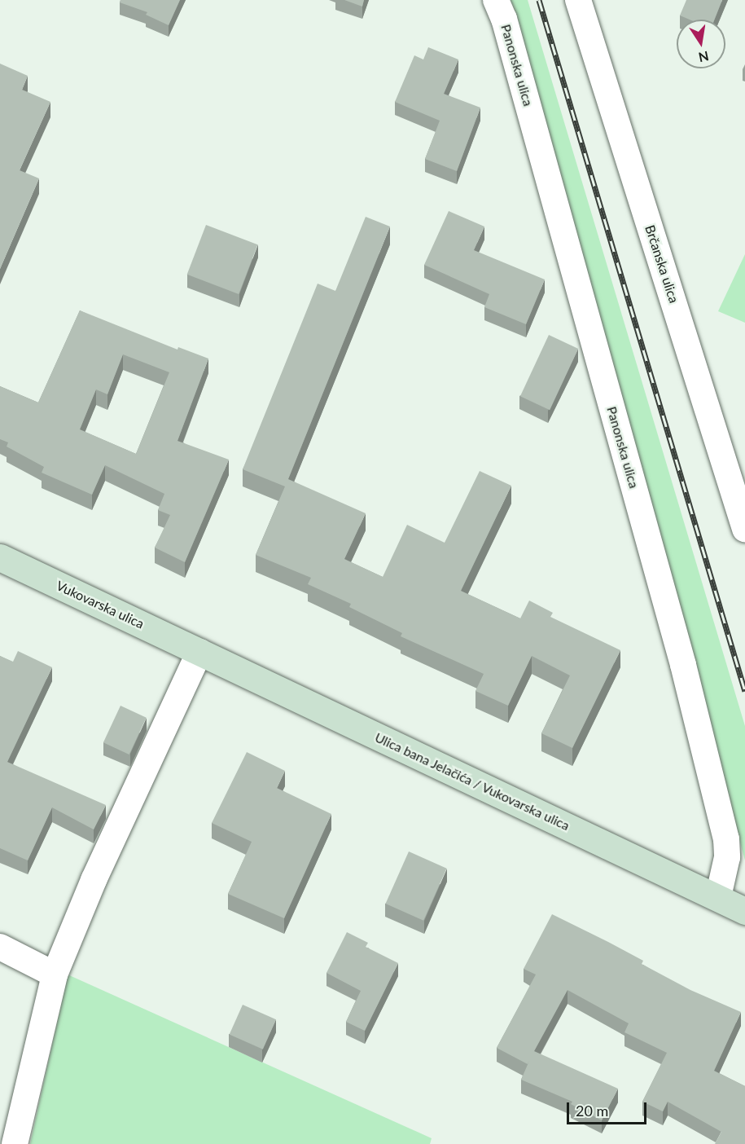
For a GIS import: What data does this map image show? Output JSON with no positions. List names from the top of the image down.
{
  "streets": {
    "main road": ["Vukovarska ulica", "Ulica bana Jelačića / Vukovarska ulica"],
    "street": ["Panonska ulica", "Brčanska ulica"]
  },
  "crossings": [
    ["Panonska ulica", "Ulica bana Jelačića / Vukovarska ulica"],
    ["Vukovarska ulica", "Ulica bana Jelačića / Vukovarska ulica"]
  ],
  "scale_bar": "20 m",
  "north": "bottom"
}
